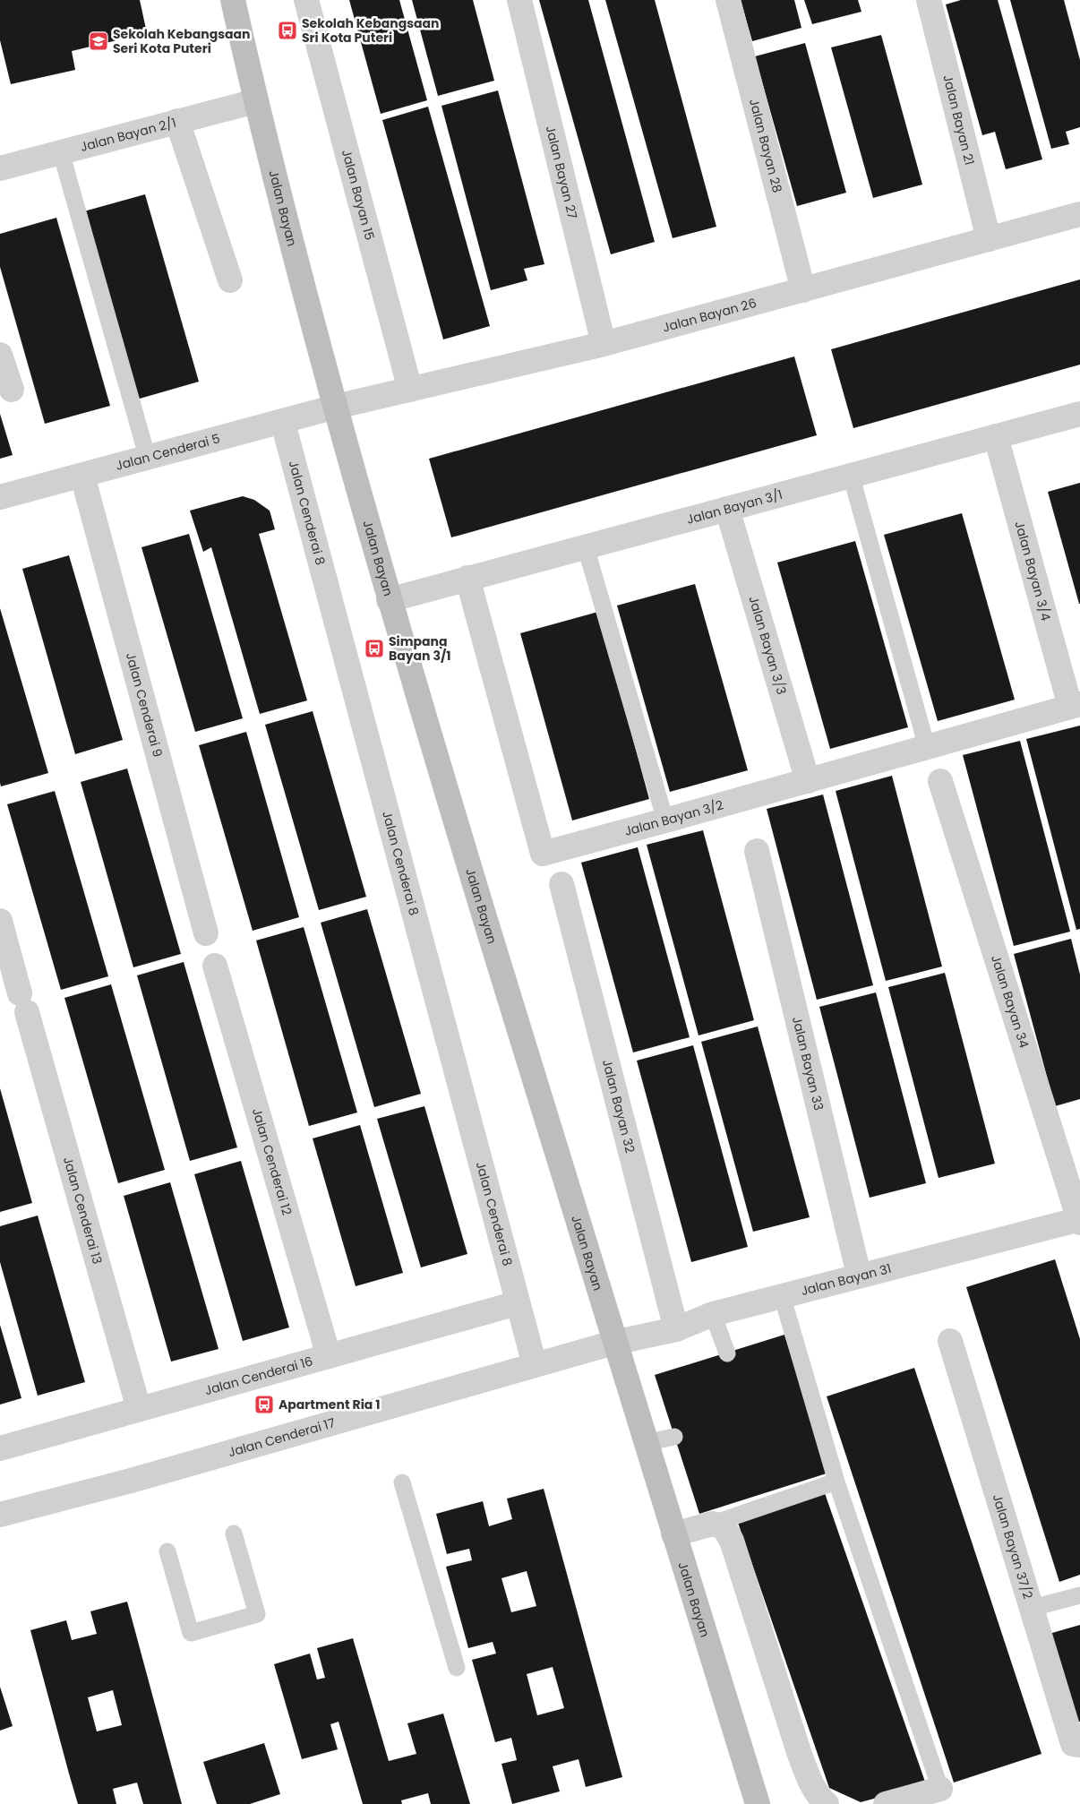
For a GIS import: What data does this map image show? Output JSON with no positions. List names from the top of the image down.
{
  "streets": {
    "street": [
      "Jalan Bayan 21",
      "Jalan Bayan 2/1",
      "Jalan Bayan 28",
      "Jalan Bayan 27",
      "Jalan Bayan 15",
      "Jalan Bayan",
      "Jalan Bayan 26",
      "Jalan Cenderai 5",
      "Jalan Bayan 3/1",
      "Jalan Cenderai 8",
      "Jalan Bayan 3/4",
      "Jalan Bayan 3/3",
      "Jalan Cenderai 9",
      "Jalan Bayan 3/2",
      "Jalan Bayan 34",
      "Jalan Bayan 33",
      "Jalan Bayan 32",
      "Jalan Cenderai 12",
      "Jalan Cenderai 13",
      "Jalan Bayan 31",
      "Jalan Cenderai 16",
      "Jalan Cenderai 17",
      "Jalan Bayan 37/2"
    ]
  },
  "crossings": [
    ["Jalan Bayan 21", "Jalan Bayan 26"],
    ["Jalan Bayan 2/1", "Jalan Bayan"],
    ["Jalan Bayan 28", "Jalan Bayan 26"],
    ["Jalan Bayan 27", "Jalan Bayan 26"],
    ["Jalan Bayan 15", "Jalan Bayan 26"],
    ["Jalan Bayan", "Jalan Bayan 26"],
    ["Jalan Bayan", "Jalan Cenderai 5"],
    ["Jalan Bayan", "Jalan Bayan 3/1"],
    ["Jalan Bayan", "Jalan Bayan 31"],
    ["Jalan Bayan", "Jalan Cenderai 17"],
    ["Jalan Bayan 26", "Jalan Cenderai 5"],
    ["Jalan Cenderai 5", "Jalan Cenderai 8"],
    ["Jalan Cenderai 5", "Jalan Cenderai 9"],
    ["Jalan Bayan 3/1", "Jalan Bayan 3/4"],
    ["Jalan Bayan 3/1", "Jalan Bayan 3/3"],
    ["Jalan Bayan 3/1", "Jalan Bayan 3/2"],
    ["Jalan Cenderai 8", "Jalan Cenderai 16"],
    ["Jalan Cenderai 8", "Jalan Cenderai 17"],
    ["Jalan Bayan 3/4", "Jalan Bayan 3/2"],
    ["Jalan Bayan 3/3", "Jalan Bayan 3/2"],
    ["Jalan Bayan 34", "Jalan Bayan 31"],
    ["Jalan Bayan 33", "Jalan Bayan 31"],
    ["Jalan Bayan 32", "Jalan Bayan 31"],
    ["Jalan Cenderai 12", "Jalan Cenderai 16"],
    ["Jalan Cenderai 13", "Jalan Cenderai 16"],
    ["Jalan Bayan 31", "Jalan Cenderai 17"]
  ],
  "places": {
    "bus stop": ["Sekolah Kebangsaan Sri Kota Puteri", "Simpang Bayan 3/1", "Apartment Ria 1"],
    "school or university": ["Sekolah Kebangsaan Seri Kota Puteri"]
  }
}
